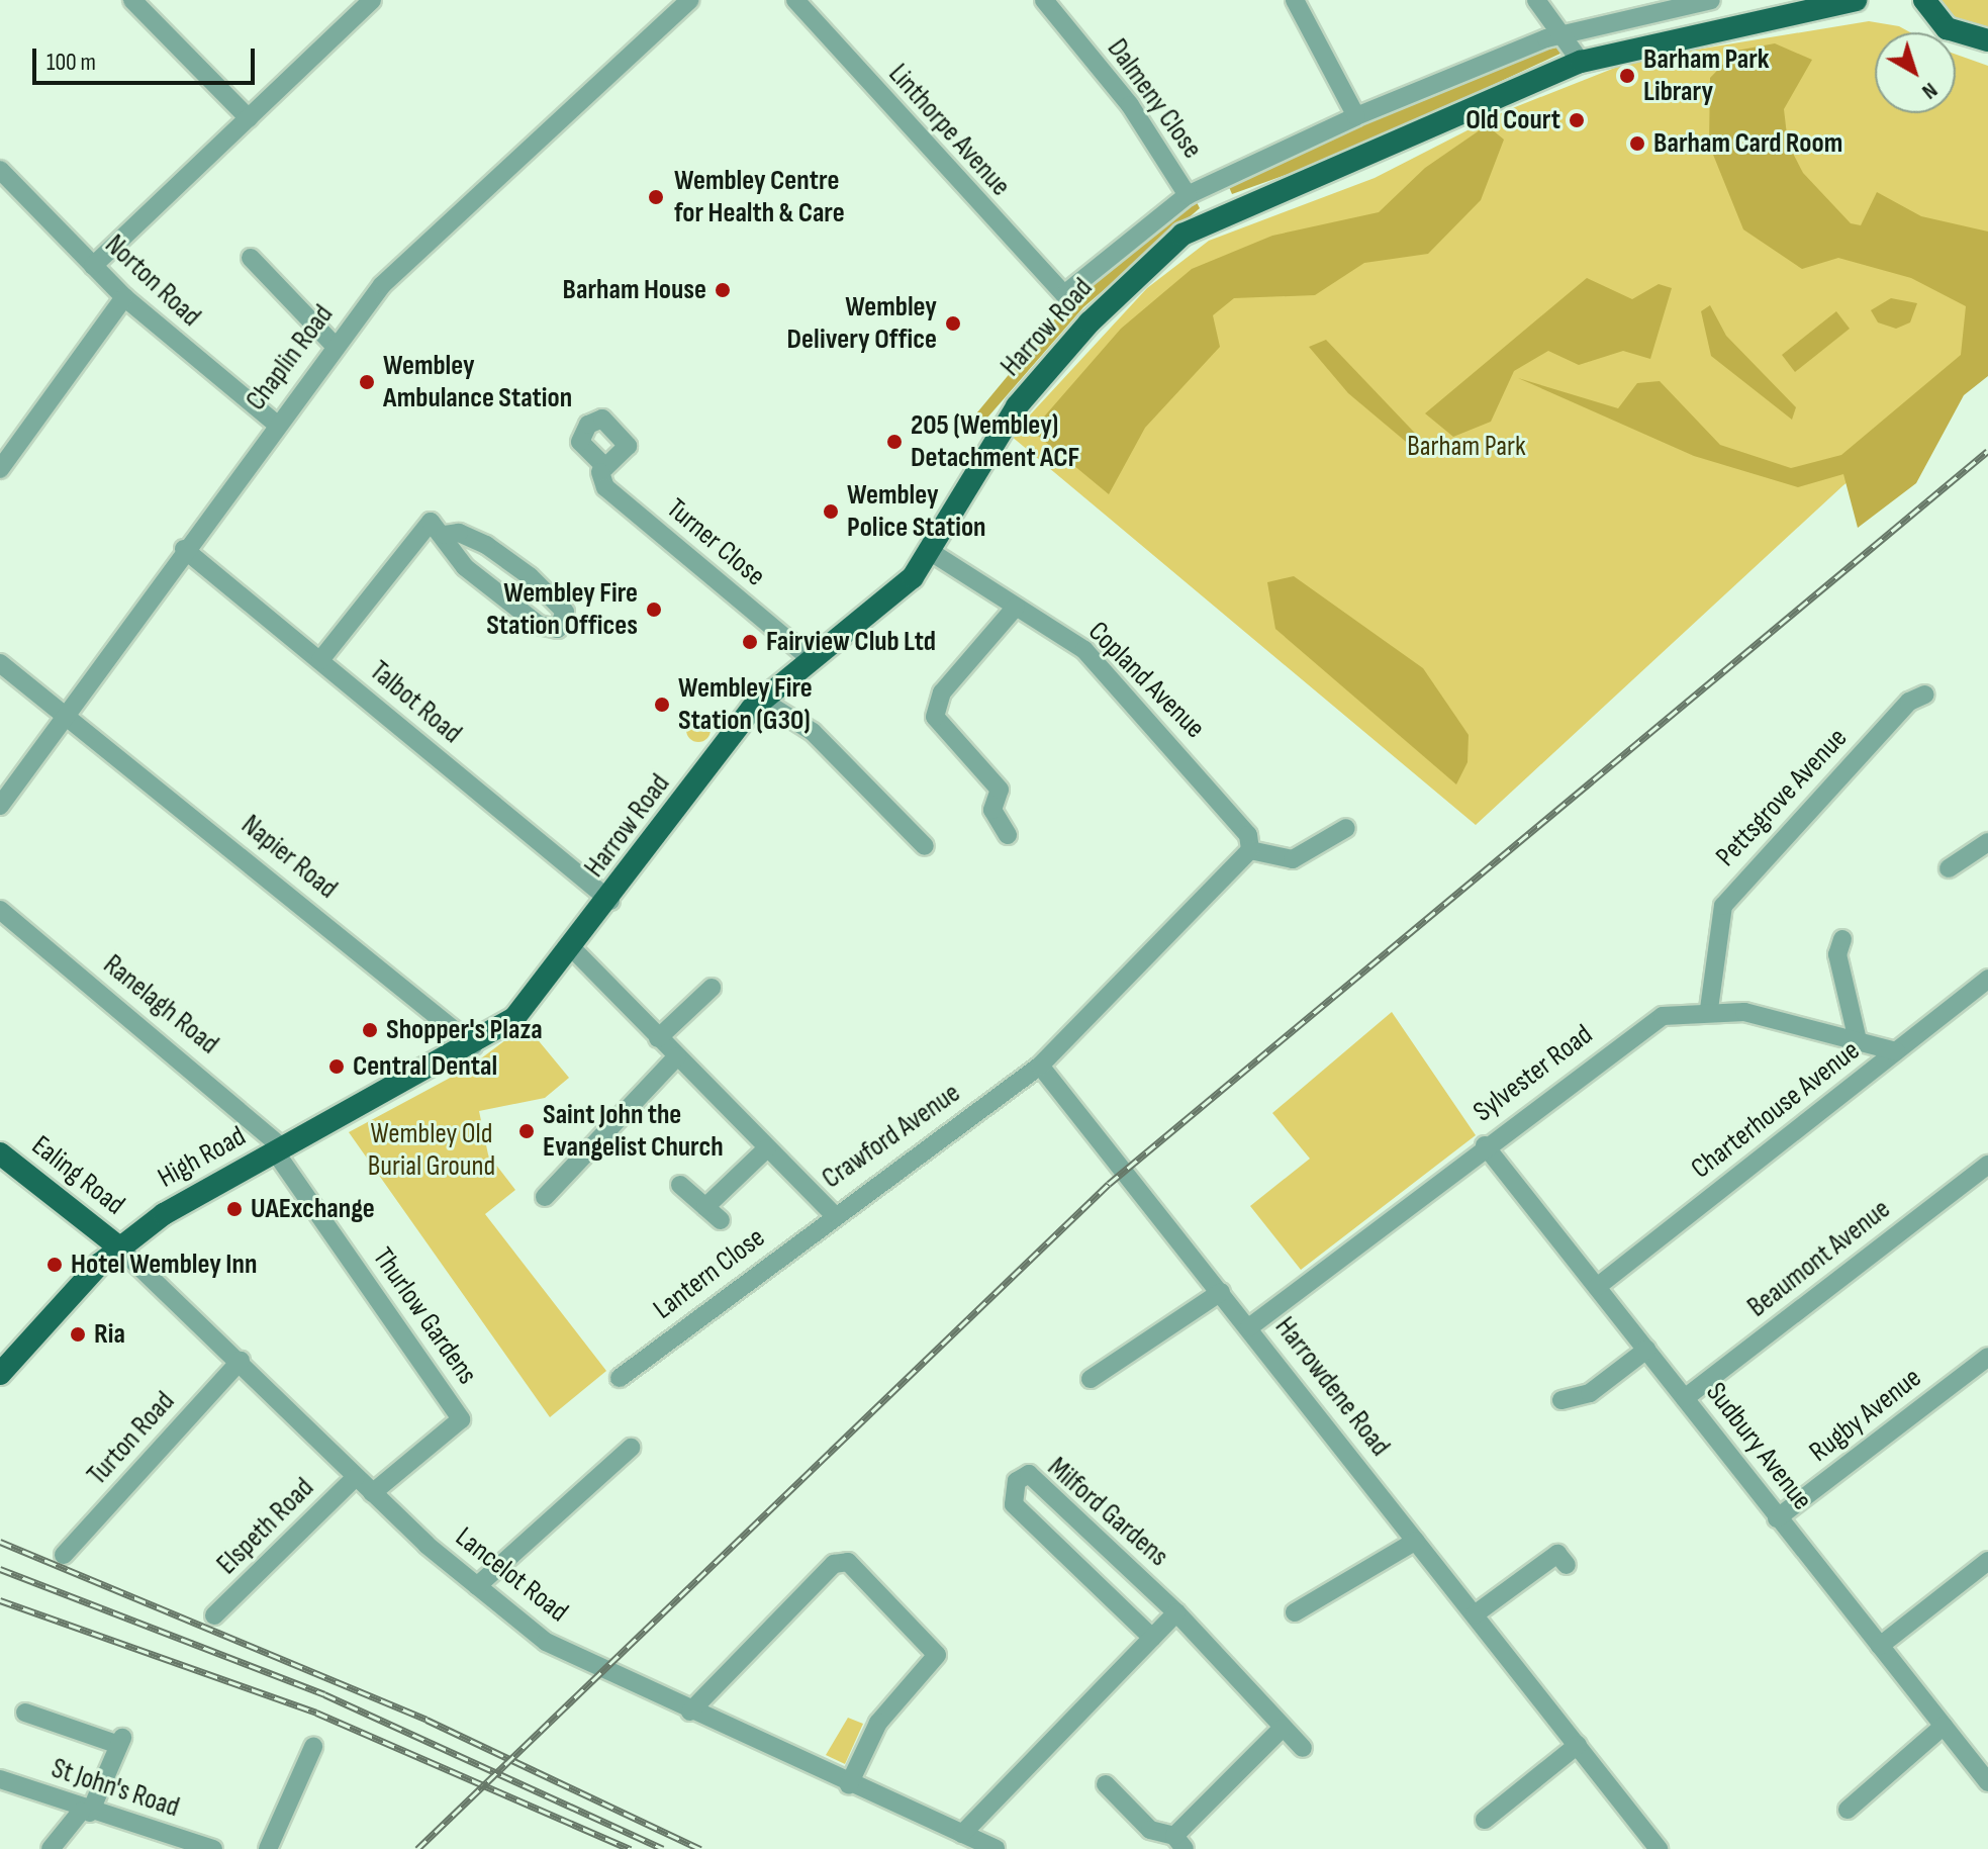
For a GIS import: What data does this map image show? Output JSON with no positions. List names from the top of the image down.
{
  "streets": {
    "main road": ["Harrow Road", "High Road", "Ealing Road"],
    "street": [
      "Dalmeny Close",
      "Linthorpe Avenue",
      "Norton Road",
      "Chaplin Road",
      "Turner Close",
      "Copland Avenue",
      "Talbot Road",
      "Pettsgrove Avenue",
      "Napier Road",
      "Ranelagh Road",
      "Sylvester Road",
      "Charterhouse Avenue",
      "Crawford Avenue",
      "Beaumont Avenue",
      "Lantern Close",
      "Thurlow Gardens",
      "Harrowdene Road",
      "Rugby Avenue",
      "Turton Road",
      "Sudbury Avenue",
      "Milford Gardens",
      "Elspeth Road",
      "Lancelot Road",
      "St John's Road"
    ]
  },
  "crossings": [
    ["Dalmeny Close", "Harrow Road"],
    ["Linthorpe Avenue", "Harrow Road"],
    ["Norton Road", "Chaplin Road"],
    ["Harrow Road", "Turner Close"],
    ["Harrow Road", "Copland Avenue"],
    ["Harrow Road", "Talbot Road"],
    ["Harrow Road", "Napier Road"],
    ["Harrow Road", "Crawford Avenue"],
    ["Harrow Road", "High Road"],
    ["Chaplin Road", "Talbot Road"],
    ["Chaplin Road", "Napier Road"],
    ["Copland Avenue", "Crawford Avenue"],
    ["Pettsgrove Avenue", "Sylvester Road"],
    ["Napier Road", "High Road"],
    ["Ranelagh Road", "High Road"],
    ["Ranelagh Road", "Thurlow Gardens"],
    ["Sylvester Road", "Charterhouse Avenue"],
    ["Sylvester Road", "Harrowdene Road"],
    ["Sylvester Road", "Sudbury Avenue"],
    ["Charterhouse Avenue", "Sudbury Avenue"],
    ["Crawford Avenue", "Lantern Close"],
    ["Crawford Avenue", "Harrowdene Road"],
    ["High Road", "Ealing Road"],
    ["High Road", "Thurlow Gardens"],
    ["High Road", "Lancelot Road"],
    ["Ealing Road", "Lancelot Road"],
    ["Beaumont Avenue", "Sudbury Avenue"],
    ["Thurlow Gardens", "Lancelot Road"],
    ["Rugby Avenue", "Sudbury Avenue"],
    ["Turton Road", "Lancelot Road"],
    ["Elspeth Road", "Lancelot Road"]
  ],
  "parks": ["Barham Park", "Wembley Old Burial Ground"],
  "places": [
    "Barham Park Library",
    "Old Court",
    "Barham Card Room",
    "Wembley Centre for Health & Care",
    "Barham House",
    "Wembley Delivery Office",
    "Wembley Ambulance Station",
    "205 (Wembley) Detachment ACF",
    "Wembley Police Station",
    "Wembley Fire Station Offices",
    "Fairview Club Ltd",
    "Wembley Fire Station (G30)",
    "Shopper's Plaza",
    "Central Dental",
    "Saint John the Evangelist Church",
    "UAExchange",
    "Hotel Wembley Inn",
    "Ria"
  ],
  "scale_bar": "100 m",
  "north": "bottom right"
}
